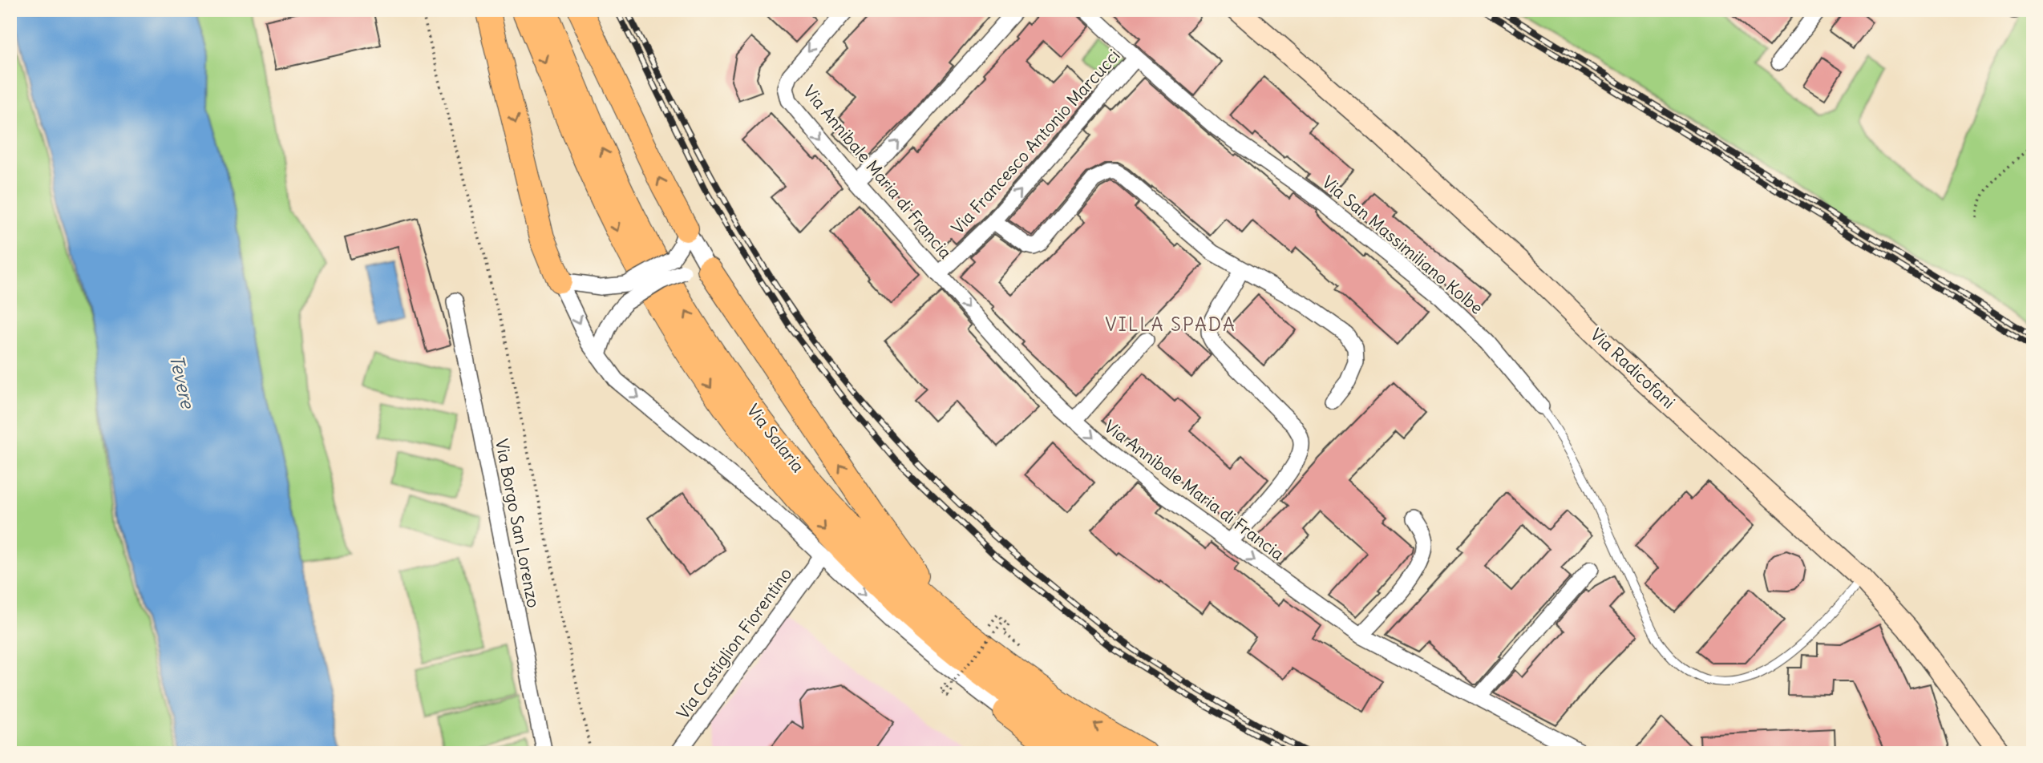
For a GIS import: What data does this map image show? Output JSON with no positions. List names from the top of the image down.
{
  "streets": {
    "main road": ["Via Salaria"],
    "street": [
      "Via Francesco Antonio Marcucci",
      "Via Annibale Maria di Francia",
      "Via San Massimiliano Kolbe",
      "Via Radicofani",
      "Via Borgo San Lorenzo",
      "Via Castiglion Fiorentino"
    ]
  },
  "crossings": [
    ["Via Francesco Antonio Marcucci", "Via Annibale Maria di Francia"],
    ["Via Francesco Antonio Marcucci", "Via San Massimiliano Kolbe"],
    ["Via San Massimiliano Kolbe", "Via Radicofani"]
  ],
  "one_way": ["Via Annibale Maria di Francia"],
  "districts": ["VILLA SPADA"],
  "water": ["Tevere"]
}
